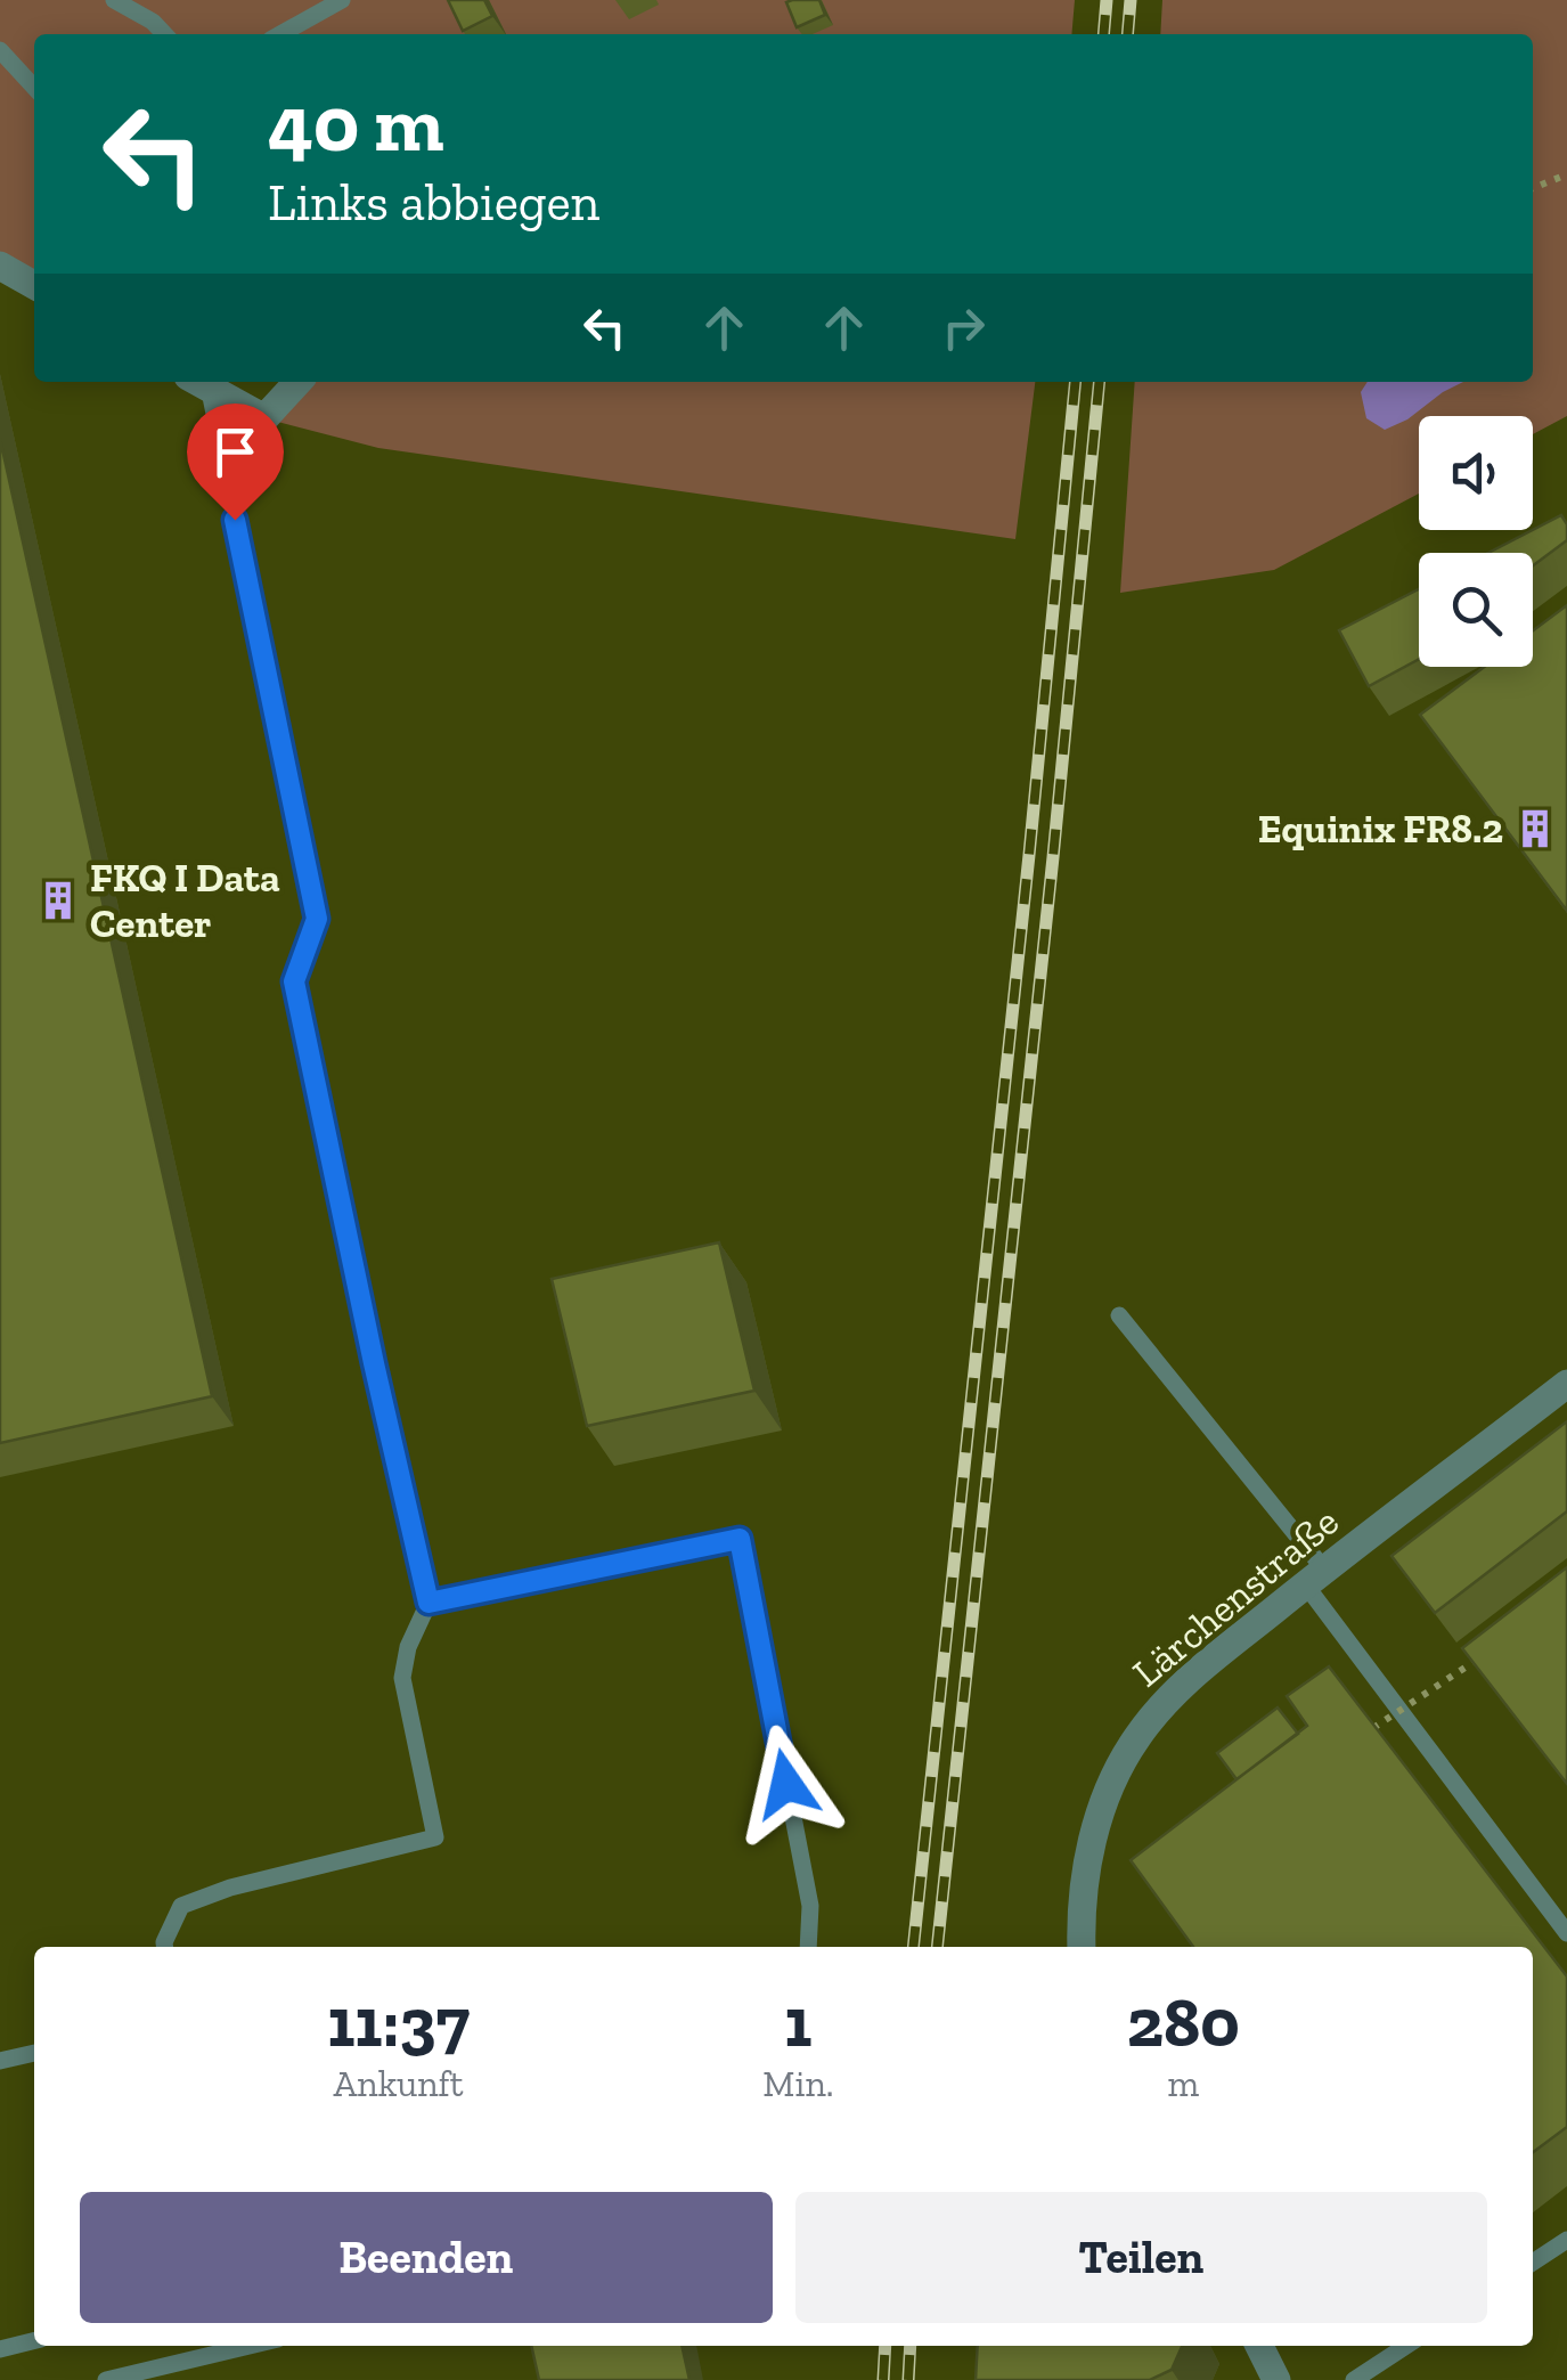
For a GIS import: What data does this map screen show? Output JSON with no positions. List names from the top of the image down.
{
  "streets": {
    "street": ["Lärchenstraße"]
  },
  "places": {
    "building": ["Equinix FR8.2", "FKQ I Data Center"]
  },
  "page": {
    "turn": ["40 m", "Links abbiegen"],
    "eta": [
      "11:37",
      "Ankunft",
      "1",
      "Min.",
      "280",
      "m"
    ],
    "buttons": ["Beenden", "Teilen"]
  }
}
